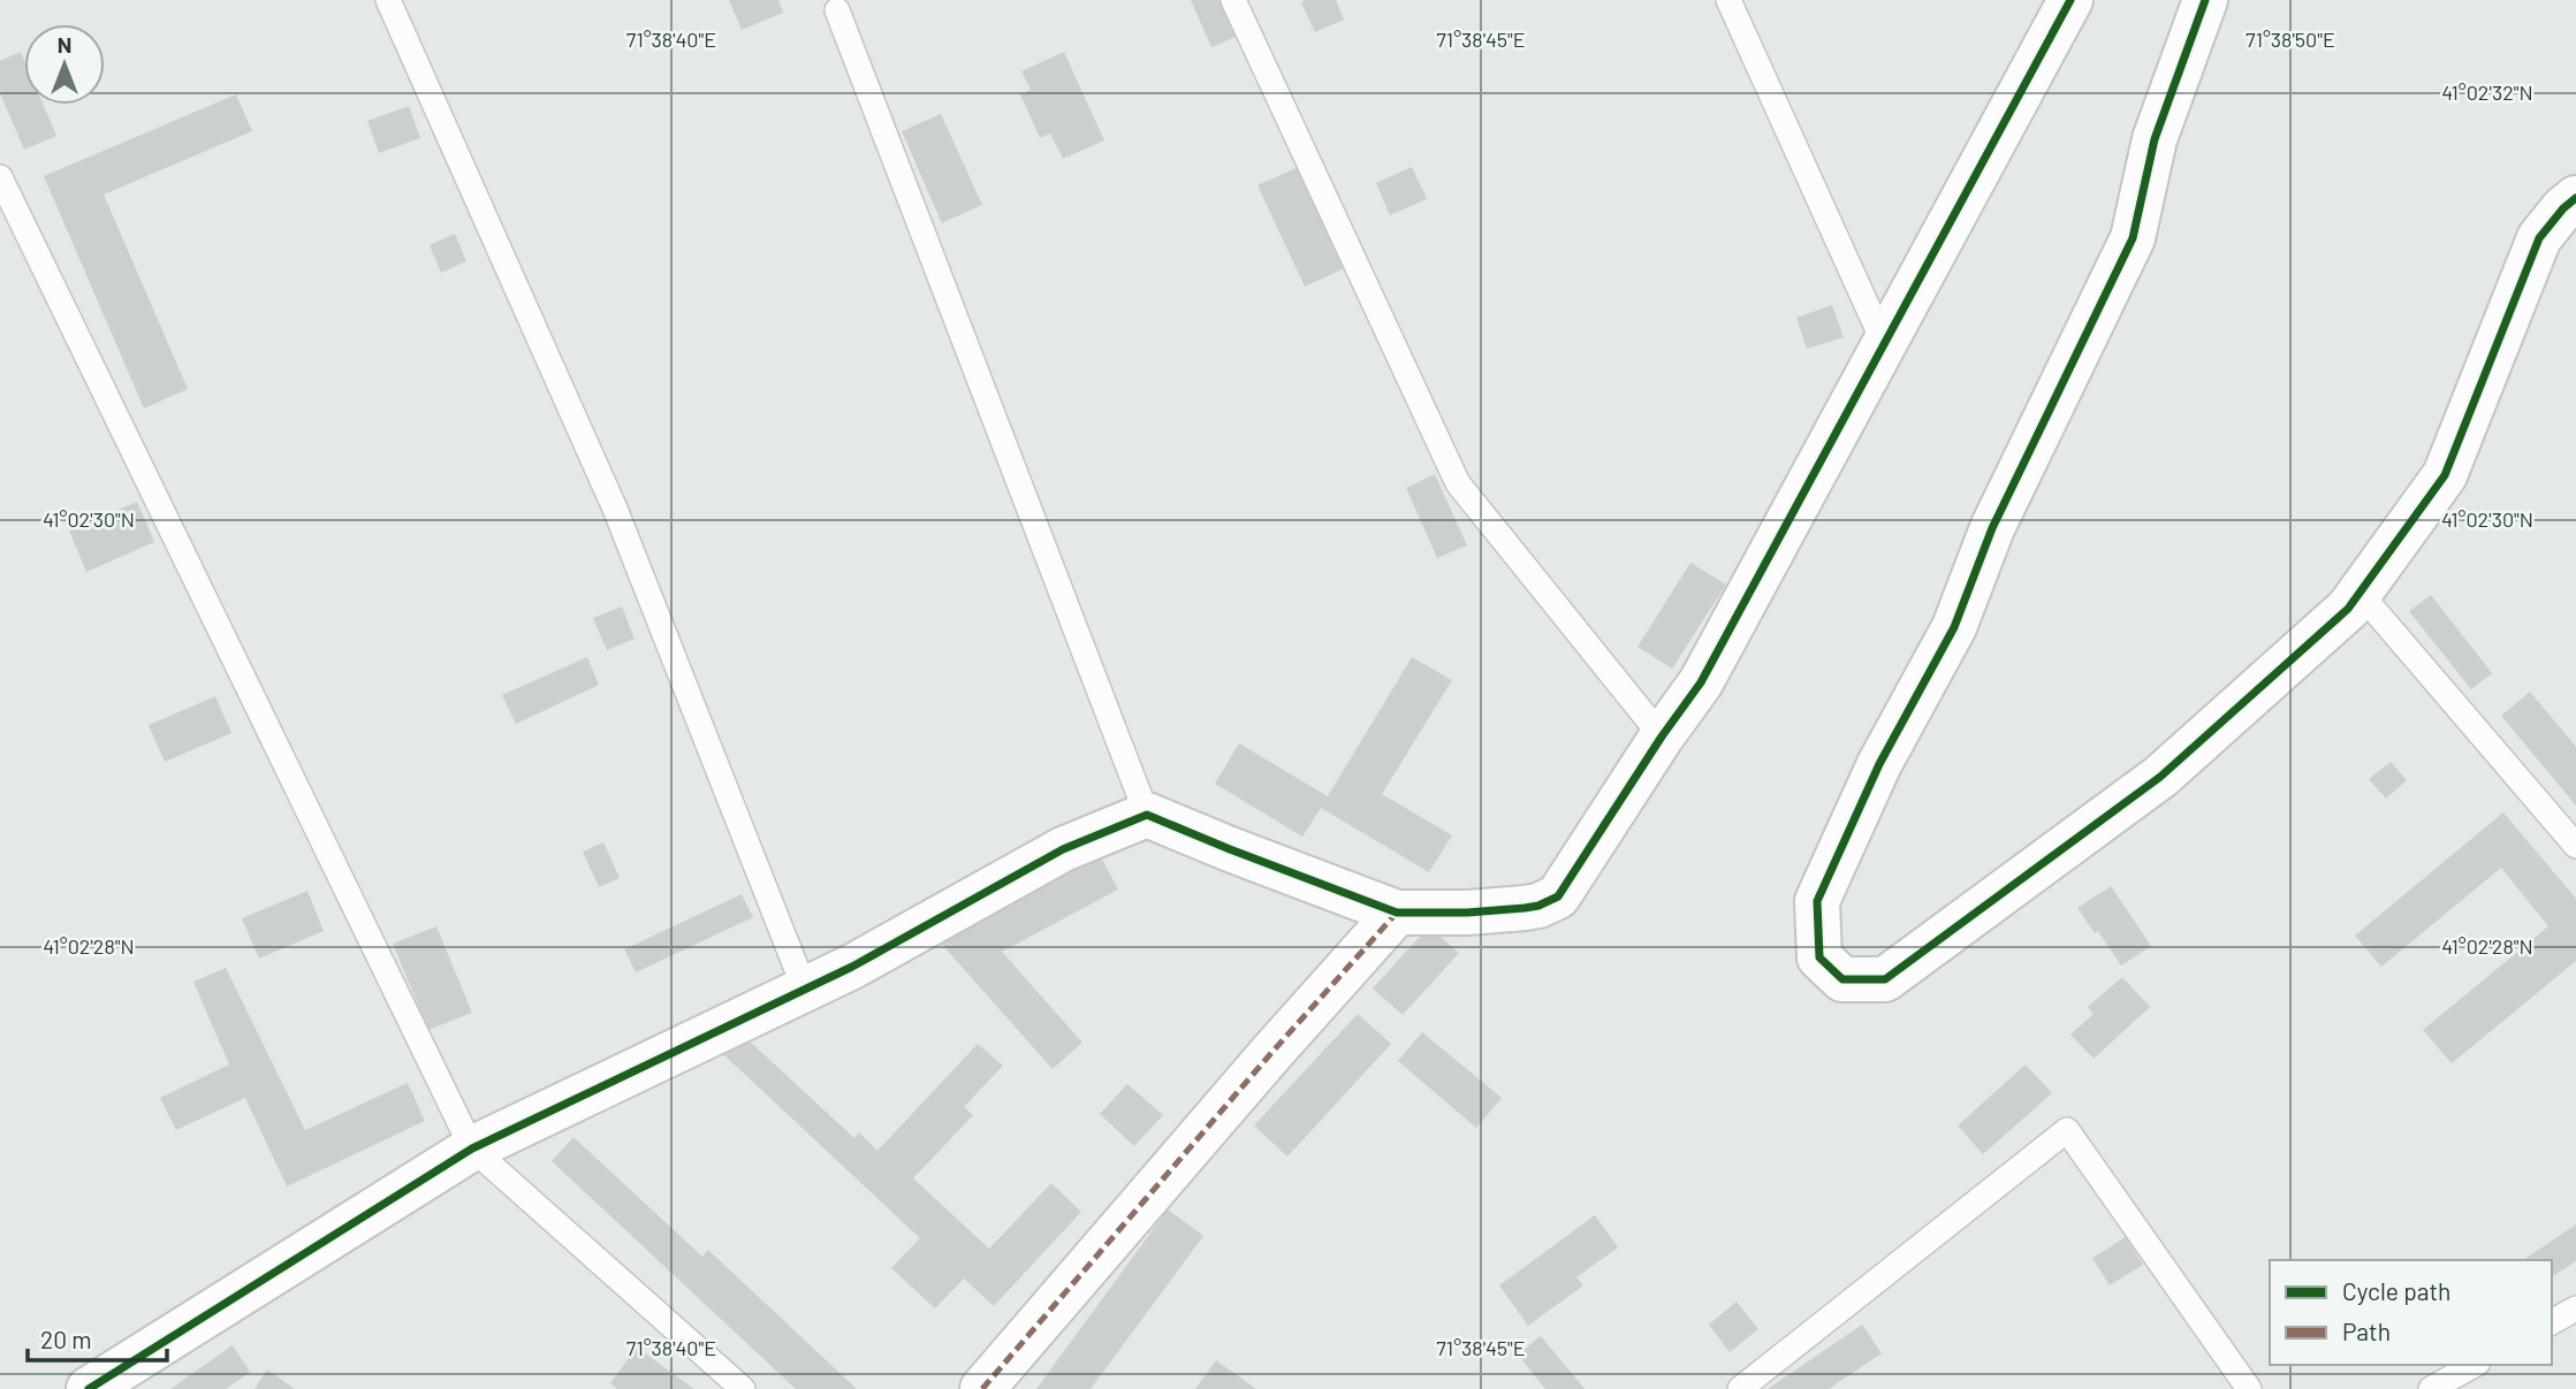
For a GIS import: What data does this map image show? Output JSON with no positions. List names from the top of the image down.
{
  "legend": ["Cycle path", "Path"],
  "scale_bar": "20 m",
  "north": "top",
  "coordinates": [
    "71°38'40\"E",
    "71°38'45\"E",
    "71°38'50\"E",
    "41°02'32\"N",
    "41°02'30\"N",
    "41°02'28\"N"
  ]
}
